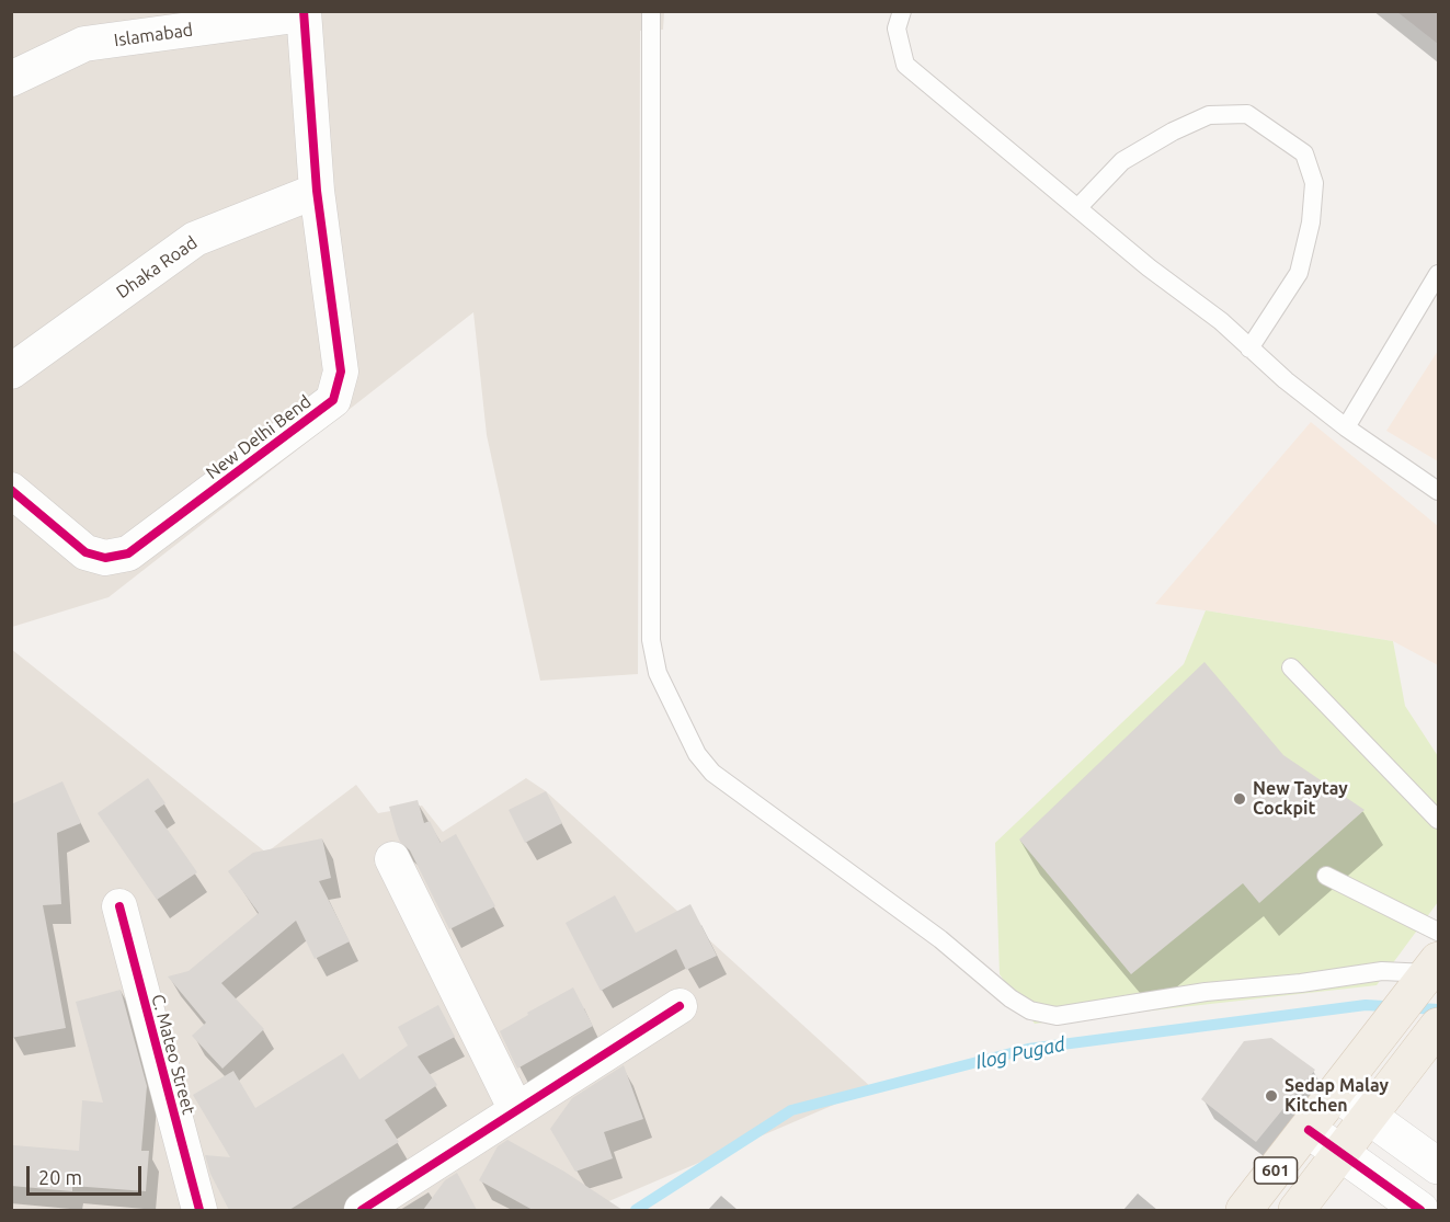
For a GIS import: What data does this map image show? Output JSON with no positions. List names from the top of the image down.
{
  "streets": {
    "main road": ["601"],
    "street": [
      "Islamabad",
      "Dhaka Road",
      "New Delhi Bend",
      "C. Mateo Street"
    ]
  },
  "crossings": [
    ["Islamabad", "New Delhi Bend"],
    ["Dhaka Road", "New Delhi Bend"]
  ],
  "water": ["Ilog Pugad"],
  "places": ["New Taytay Cockpit", "Sedap Malay Kitchen"],
  "scale_bar": "20 m"
}
